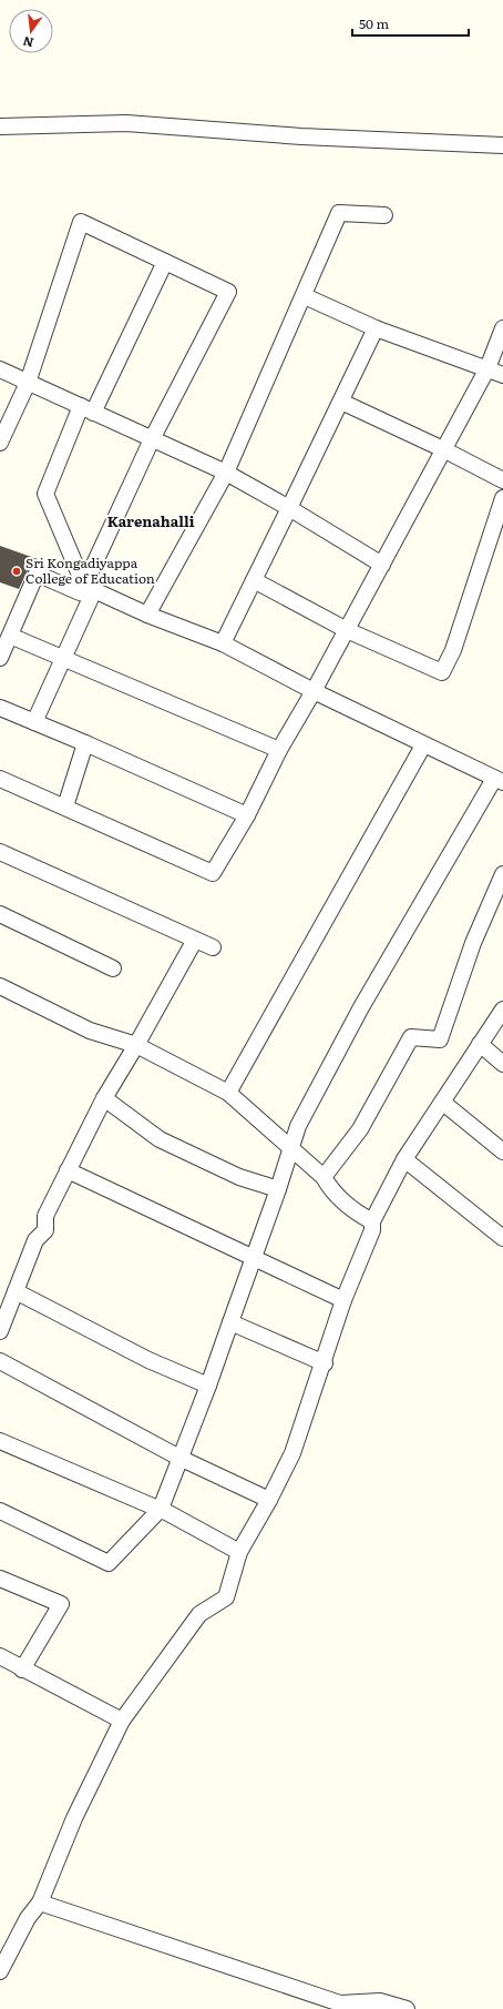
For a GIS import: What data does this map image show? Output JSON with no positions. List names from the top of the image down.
{
  "districts": ["Karenahalli"],
  "places": ["Sri Kongadiyappa College of Education"],
  "scale_bar": "50 m",
  "north": "bottom"
}
